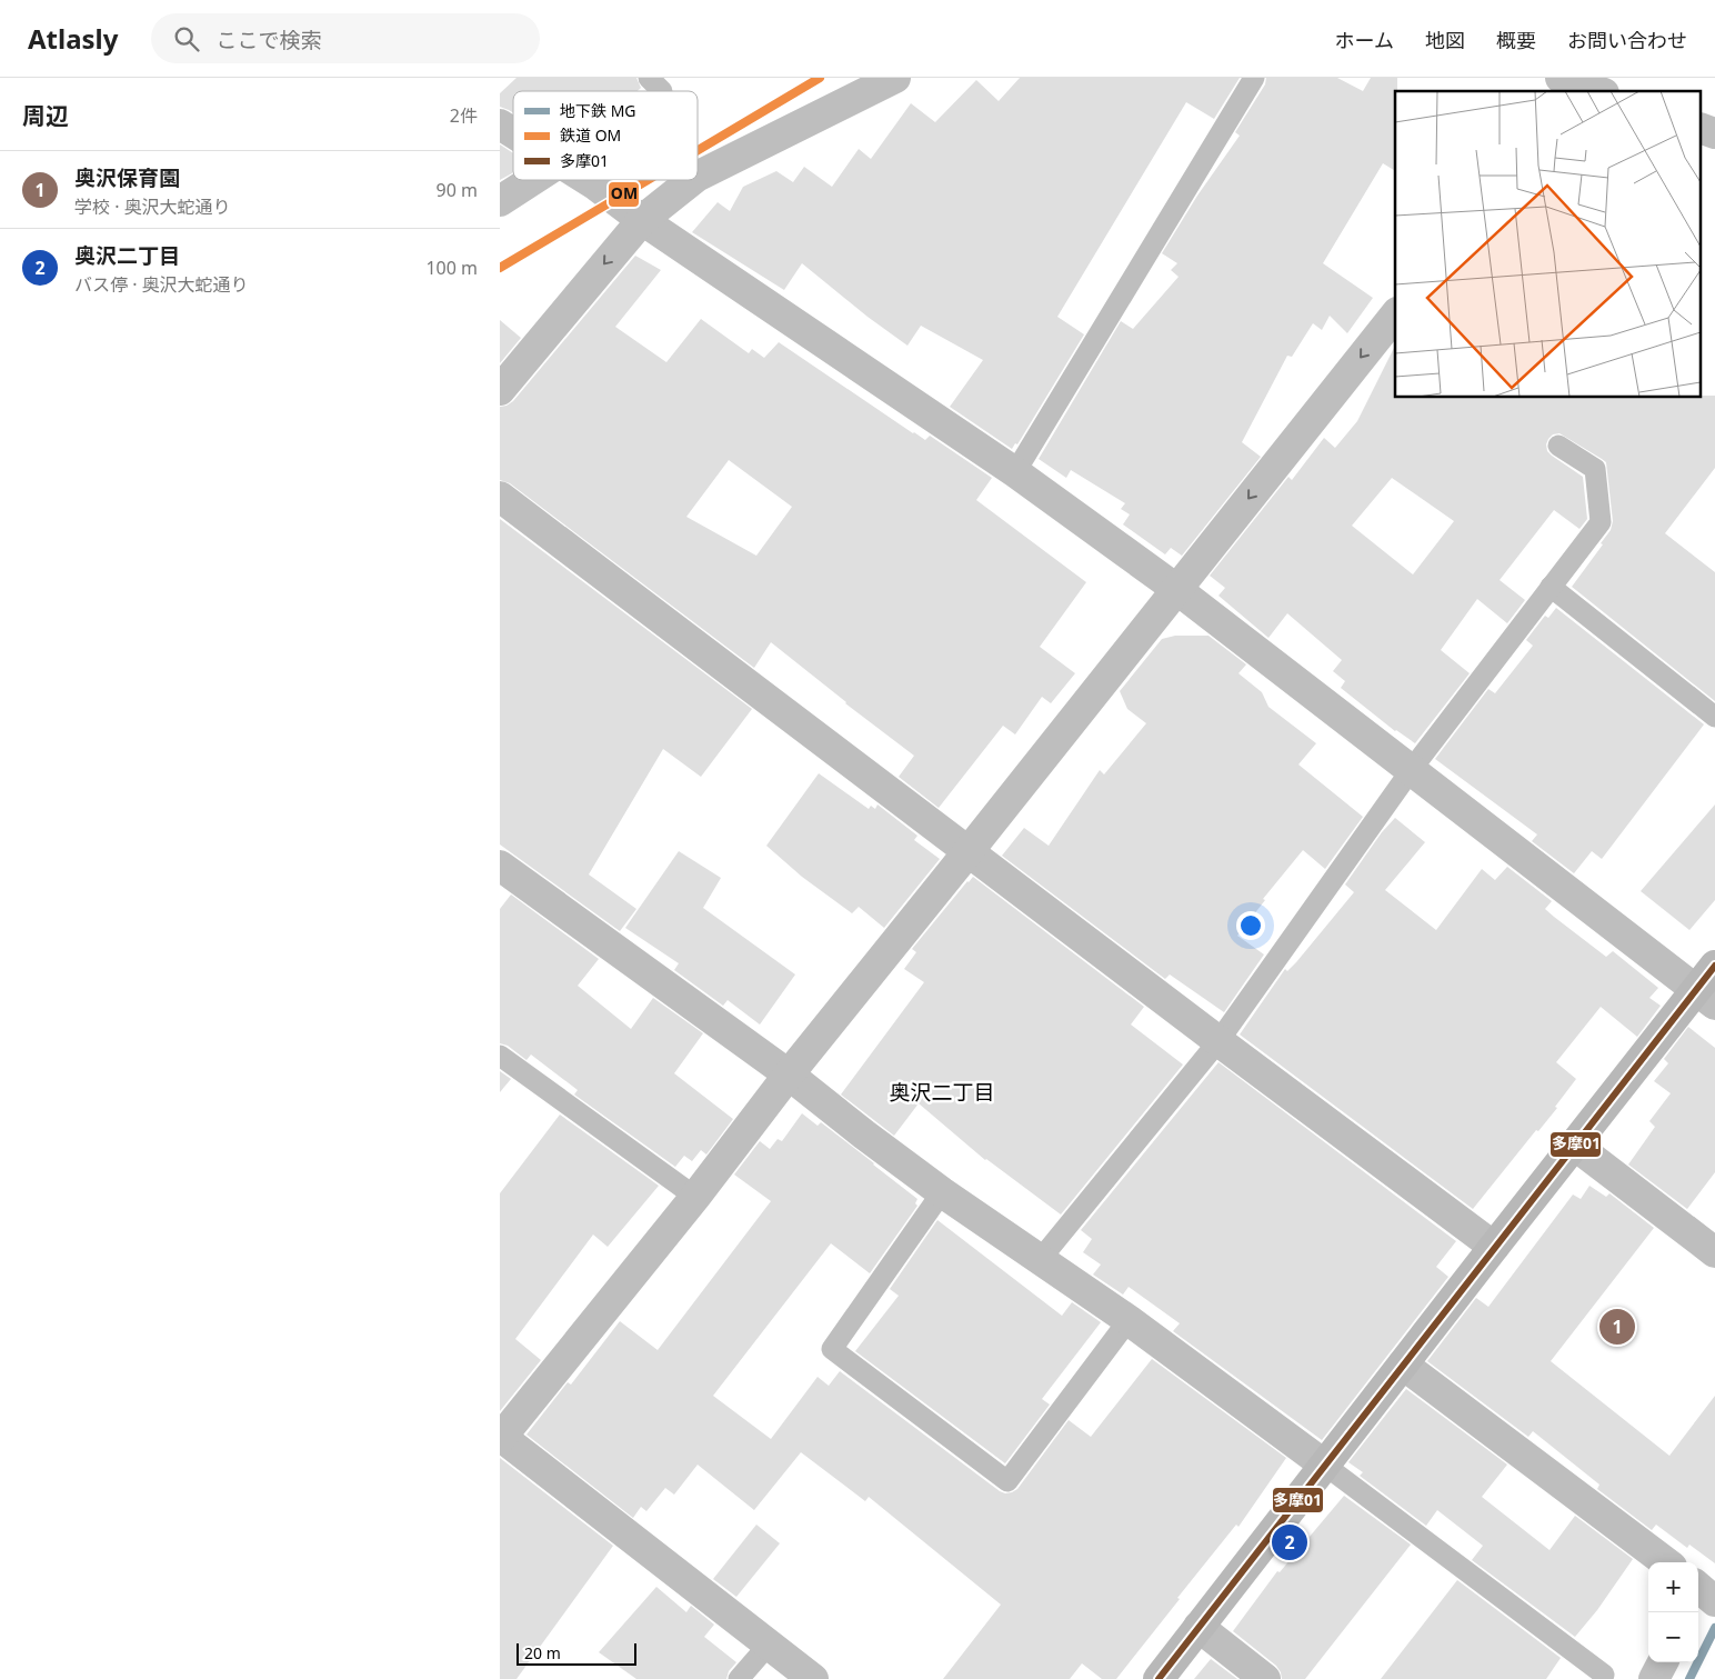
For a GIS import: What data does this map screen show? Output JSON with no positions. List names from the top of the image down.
{
  "districts": ["奥沢二丁目"],
  "lines": ["rail line OM", "transit line 多摩01", "metro line MG"],
  "legend": ["地下鉄 MG", "鉄道 OM", "多摩01"],
  "scale_bar": "20 m",
  "page": {
    "header": "Atlasly",
    "search": "ここで検索",
    "nav": [
      "ホーム",
      "地図",
      "概要",
      "お問い合わせ"
    ],
    "heading": ["周辺", "2件"],
    "list": [
      {
        "mark": "1",
        "name": "奥沢保育園",
        "note": "学校 · 奥沢大蛇通り",
        "value": "90 m"
      },
      {
        "mark": "2",
        "name": "奥沢二丁目",
        "note": "バス停 · 奥沢大蛇通り",
        "value": "100 m"
      }
    ],
    "pins": ["1", "2"],
    "map_buttons": ["+", "−"],
    "scale": "20 m"
  }
}
